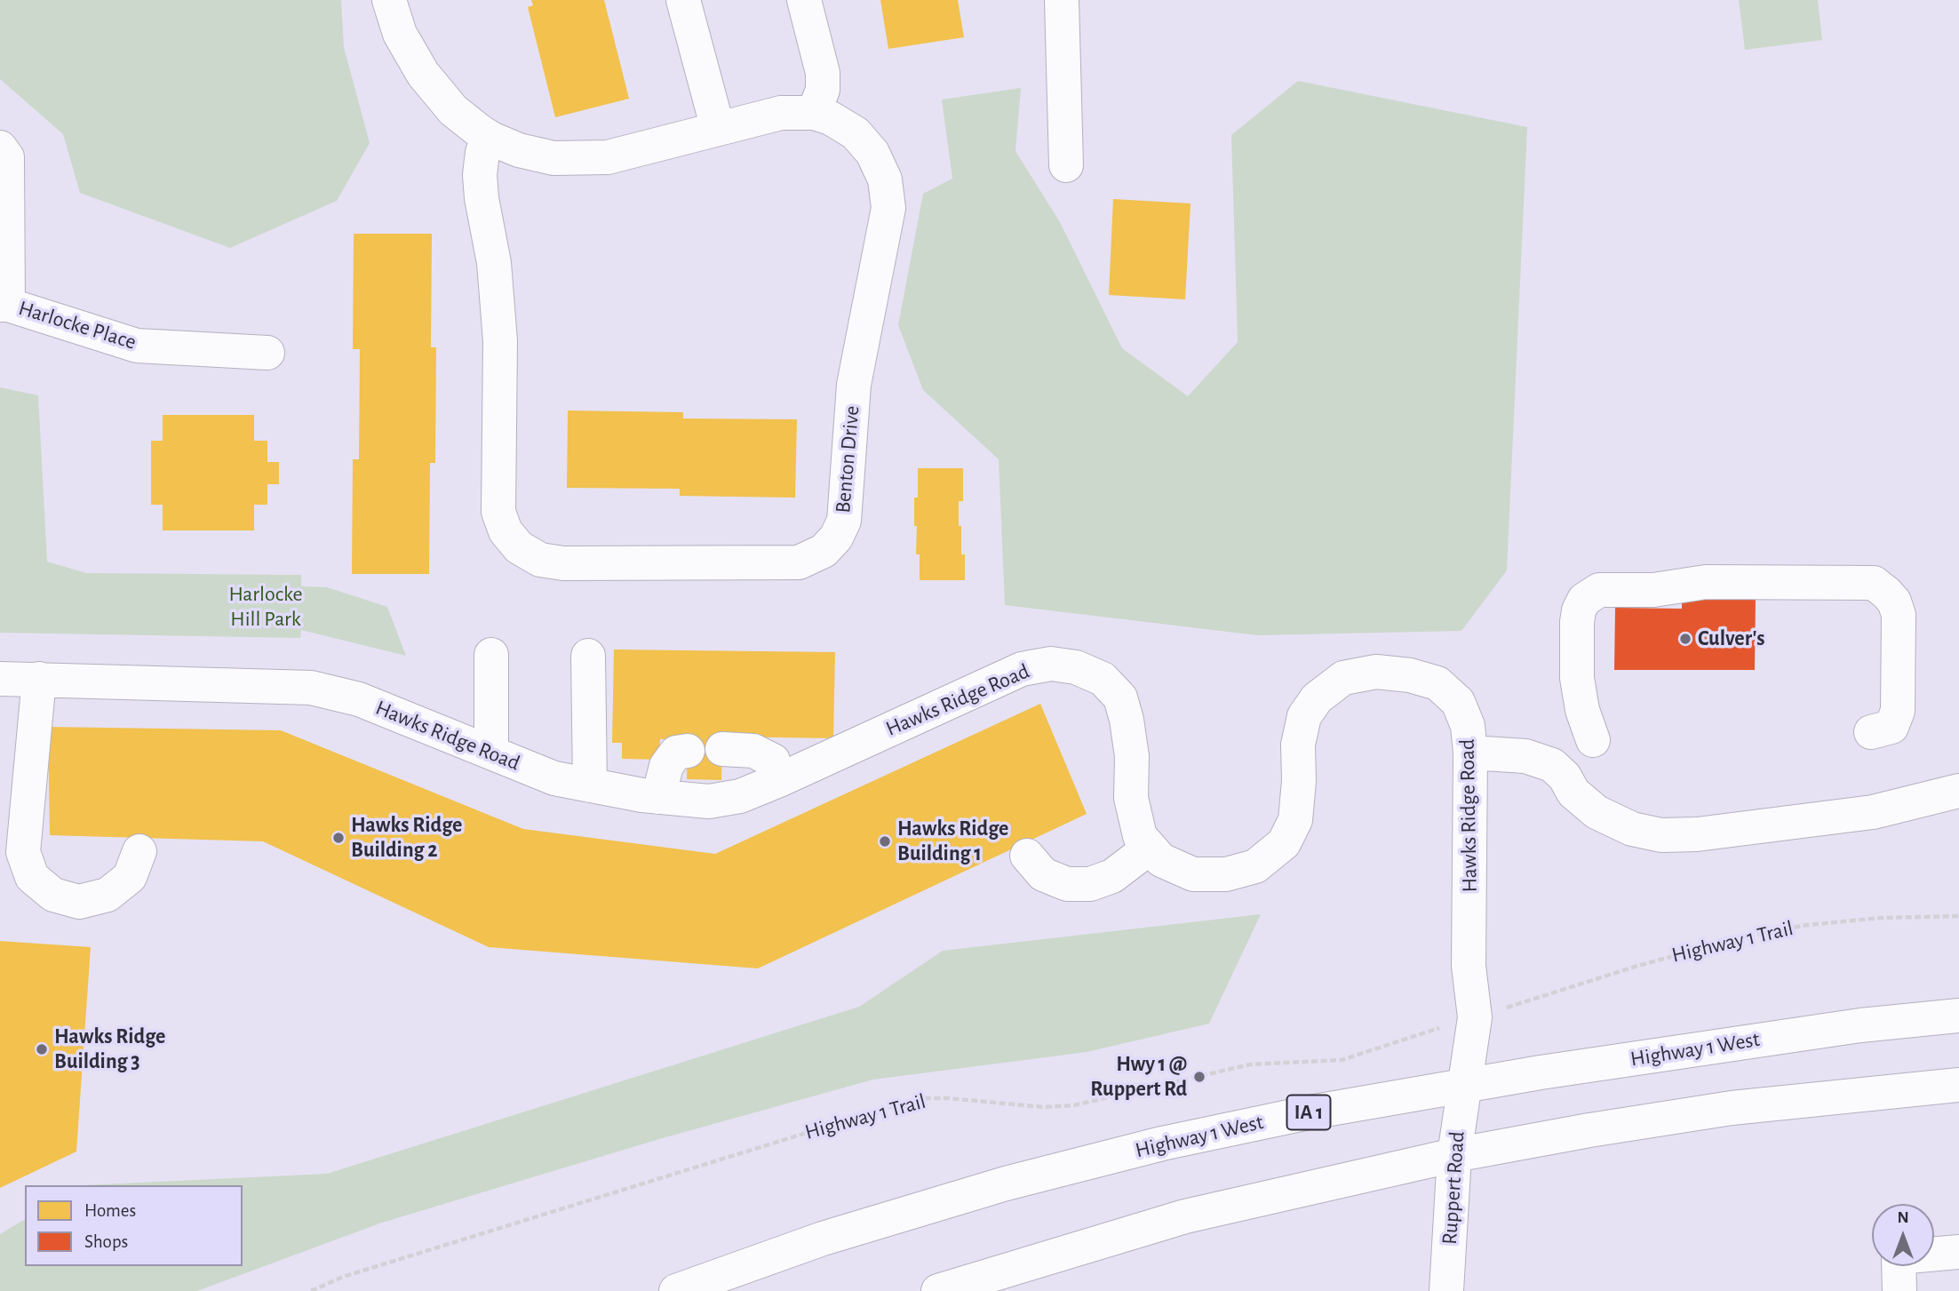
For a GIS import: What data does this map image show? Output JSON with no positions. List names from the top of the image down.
{
  "streets": {
    "street": [
      "Harlocke Place",
      "Benton Drive",
      "Hawks Ridge Road",
      "Highway 1 West",
      "IA 1",
      "Ruppert Road"
    ],
    "path": ["Highway 1 Trail"]
  },
  "crossings": [
    ["Hawks Ridge Road", "Highway 1 West"],
    ["Hawks Ridge Road", "Ruppert Road"],
    ["Highway 1 West", "Ruppert Road"]
  ],
  "parks": ["Harlocke Hill Park"],
  "places": [
    "Culver's",
    "Hawks Ridge Building 2",
    "Hawks Ridge Building 1",
    "Hawks Ridge Building 3",
    "Hwy 1 @ Ruppert Rd"
  ],
  "legend": ["Homes", "Shops"],
  "north": "top"
}
